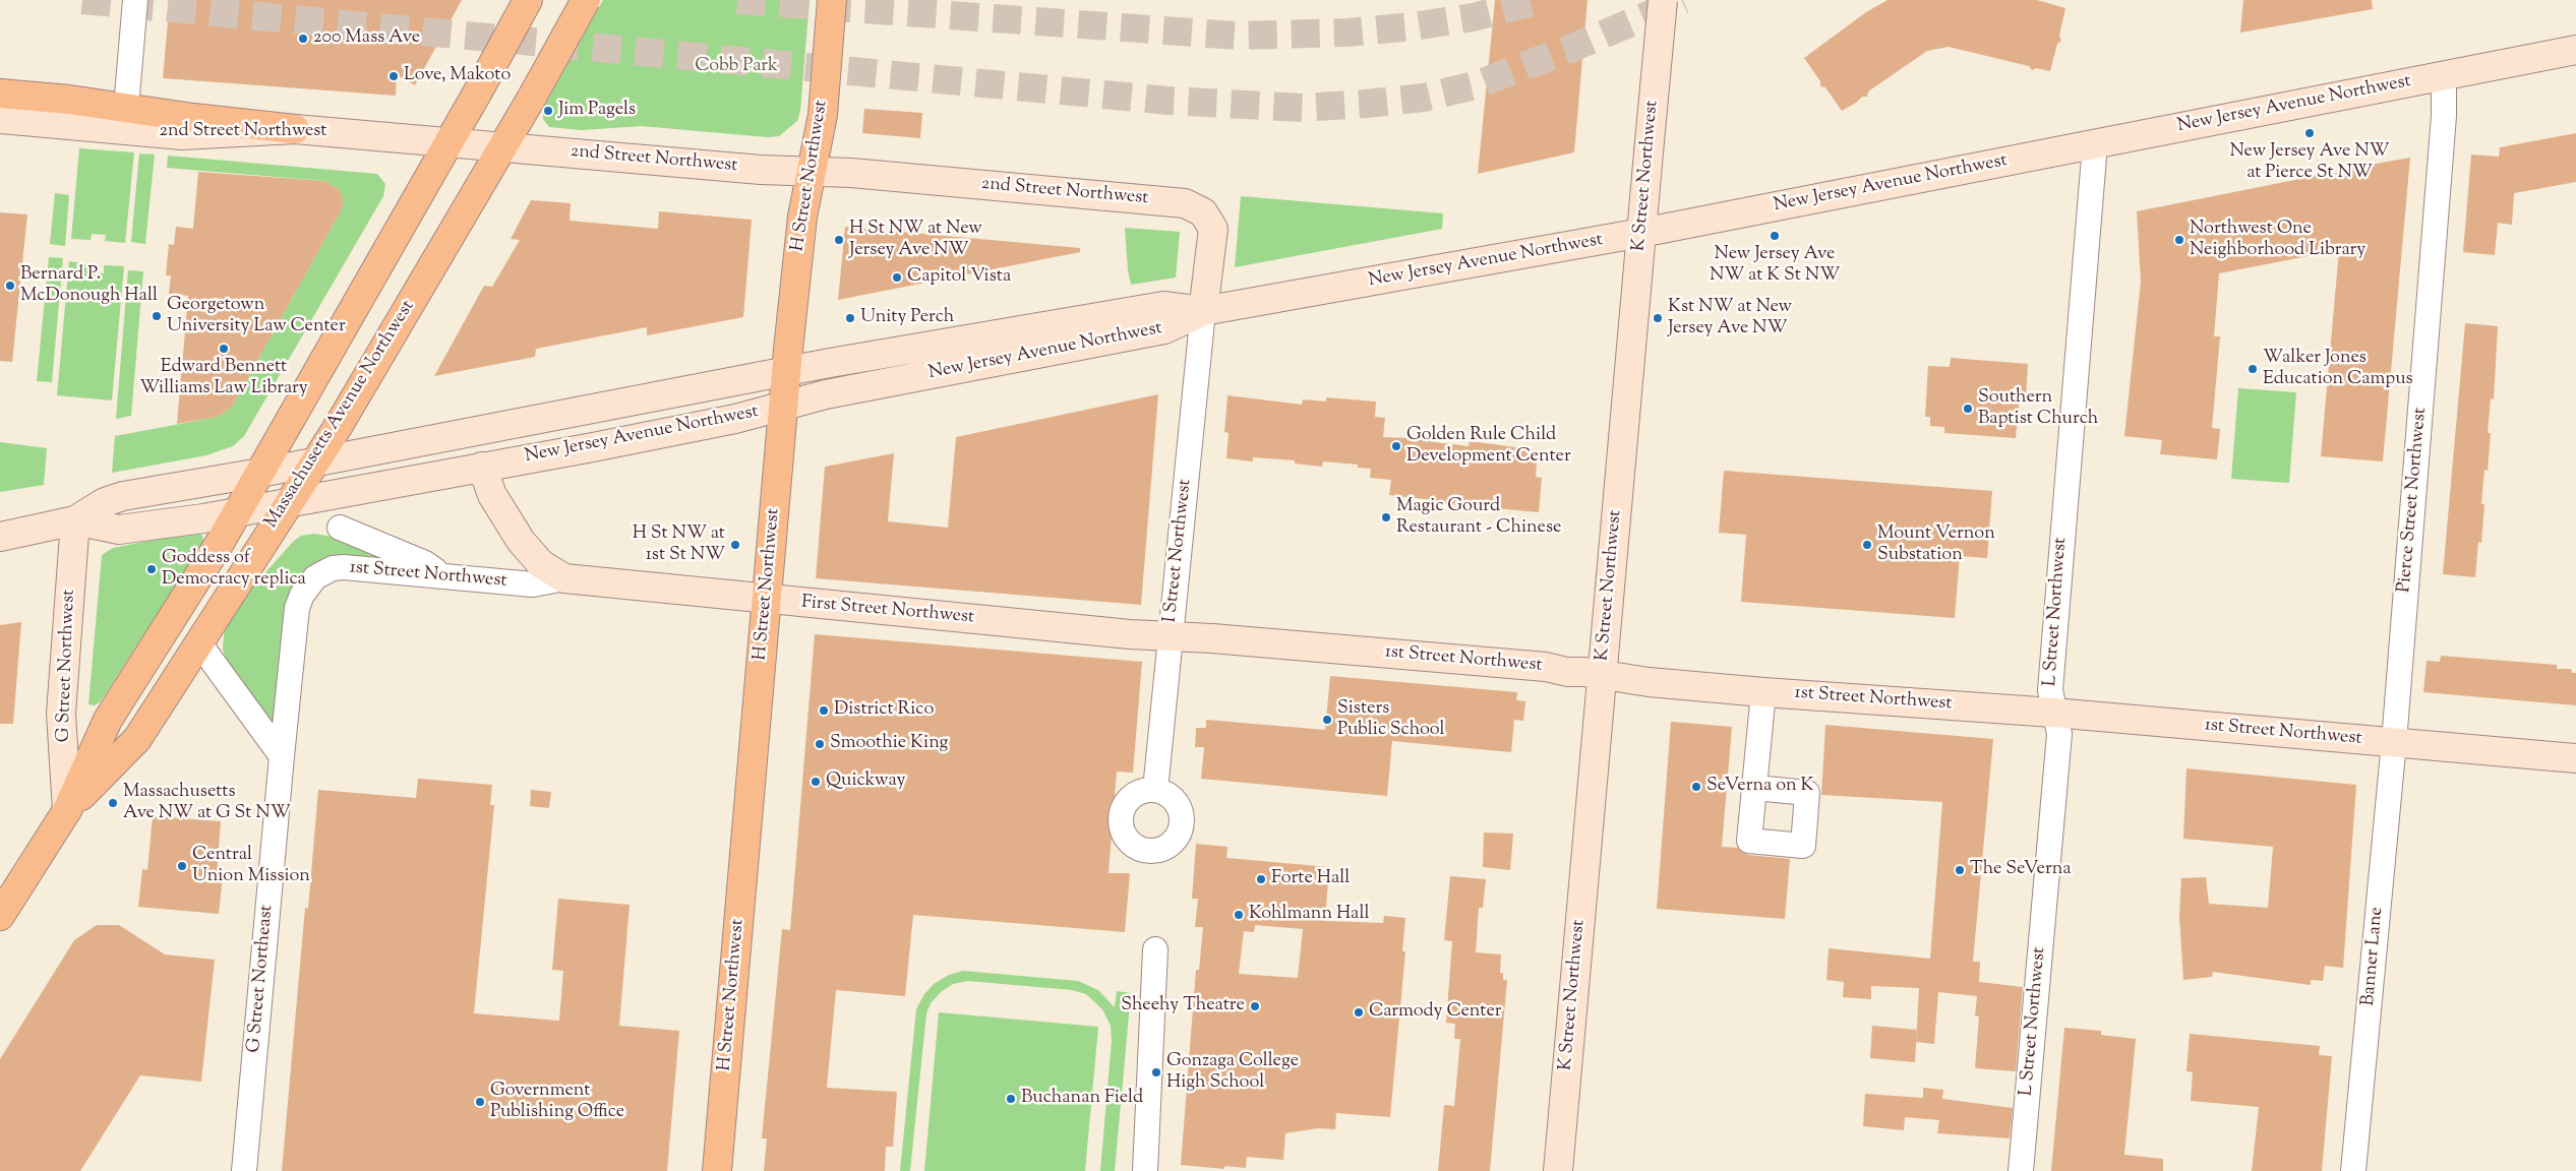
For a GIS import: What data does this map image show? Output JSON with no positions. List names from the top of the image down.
{
  "streets": {
    "main road": ["H Street Northwest", "Massachusetts Avenue Northwest"],
    "street": [
      "New Jersey Avenue Northwest",
      "2nd Street Northwest",
      "K Street Northwest",
      "Pierce Street Northwest",
      "I Street Northwest",
      "1st Street Northwest",
      "First Street Northwest",
      "L Street Northwest",
      "G Street Northwest",
      "Banner Lane",
      "G Street Northeast"
    ]
  },
  "crossings": [
    ["New Jersey Avenue Northwest", "2nd Street Northwest"],
    ["New Jersey Avenue Northwest", "H Street Northwest"],
    ["New Jersey Avenue Northwest", "K Street Northwest"],
    ["New Jersey Avenue Northwest", "Massachusetts Avenue Northwest"],
    ["New Jersey Avenue Northwest", "Pierce Street Northwest"],
    ["New Jersey Avenue Northwest", "I Street Northwest"],
    ["New Jersey Avenue Northwest", "First Street Northwest"],
    ["New Jersey Avenue Northwest", "L Street Northwest"],
    ["New Jersey Avenue Northwest", "G Street Northwest"],
    ["2nd Street Northwest", "H Street Northwest"],
    ["2nd Street Northwest", "Massachusetts Avenue Northwest"],
    ["2nd Street Northwest", "I Street Northwest"],
    ["H Street Northwest", "First Street Northwest"],
    ["K Street Northwest", "1st Street Northwest"],
    ["Massachusetts Avenue Northwest", "G Street Northwest"],
    ["Pierce Street Northwest", "1st Street Northwest"],
    ["Pierce Street Northwest", "Banner Lane"],
    ["I Street Northwest", "1st Street Northwest"],
    ["I Street Northwest", "First Street Northwest"],
    ["1st Street Northwest", "First Street Northwest"],
    ["1st Street Northwest", "L Street Northwest"],
    ["1st Street Northwest", "Banner Lane"],
    ["1st Street Northwest", "G Street Northeast"]
  ],
  "parks": ["Cobb Park"],
  "places": [
    "200 Mass Ave",
    "Love, Makoto",
    "Jim Pagels",
    "New Jersey Ave NW at Pierce St NW",
    "New Jersey Ave NW at K St NW",
    "H St NW at New Jersey Ave NW",
    "Northwest One Neighborhood Library",
    "Capitol Vista",
    "Bernard P. McDonough Hall",
    "Georgetown University Law Center",
    "Unity Perch",
    "Kst NW at New Jersey Ave NW",
    "Edward Bennett Williams Law Library",
    "Walker Jones Education Campus",
    "Southern Baptist Church",
    "Golden Rule Child Development Center",
    "Magic Gourd Restaurant - Chinese",
    "H St NW at 1st St NW",
    "Mount Vernon Substation",
    "Goddess of Democracy replica",
    "District Rico",
    "Sisters Public School",
    "Smoothie King",
    "Quickway",
    "SeVerna on K",
    "Massachusetts Ave NW at G St NW",
    "Central Union Mission",
    "The SeVerna",
    "Forte Hall",
    "Kohlmann Hall",
    "Sheehy Theatre",
    "Carmody Center",
    "Gonzaga College High School",
    "Buchanan Field",
    "Government Publishing Office"
  ]
}
